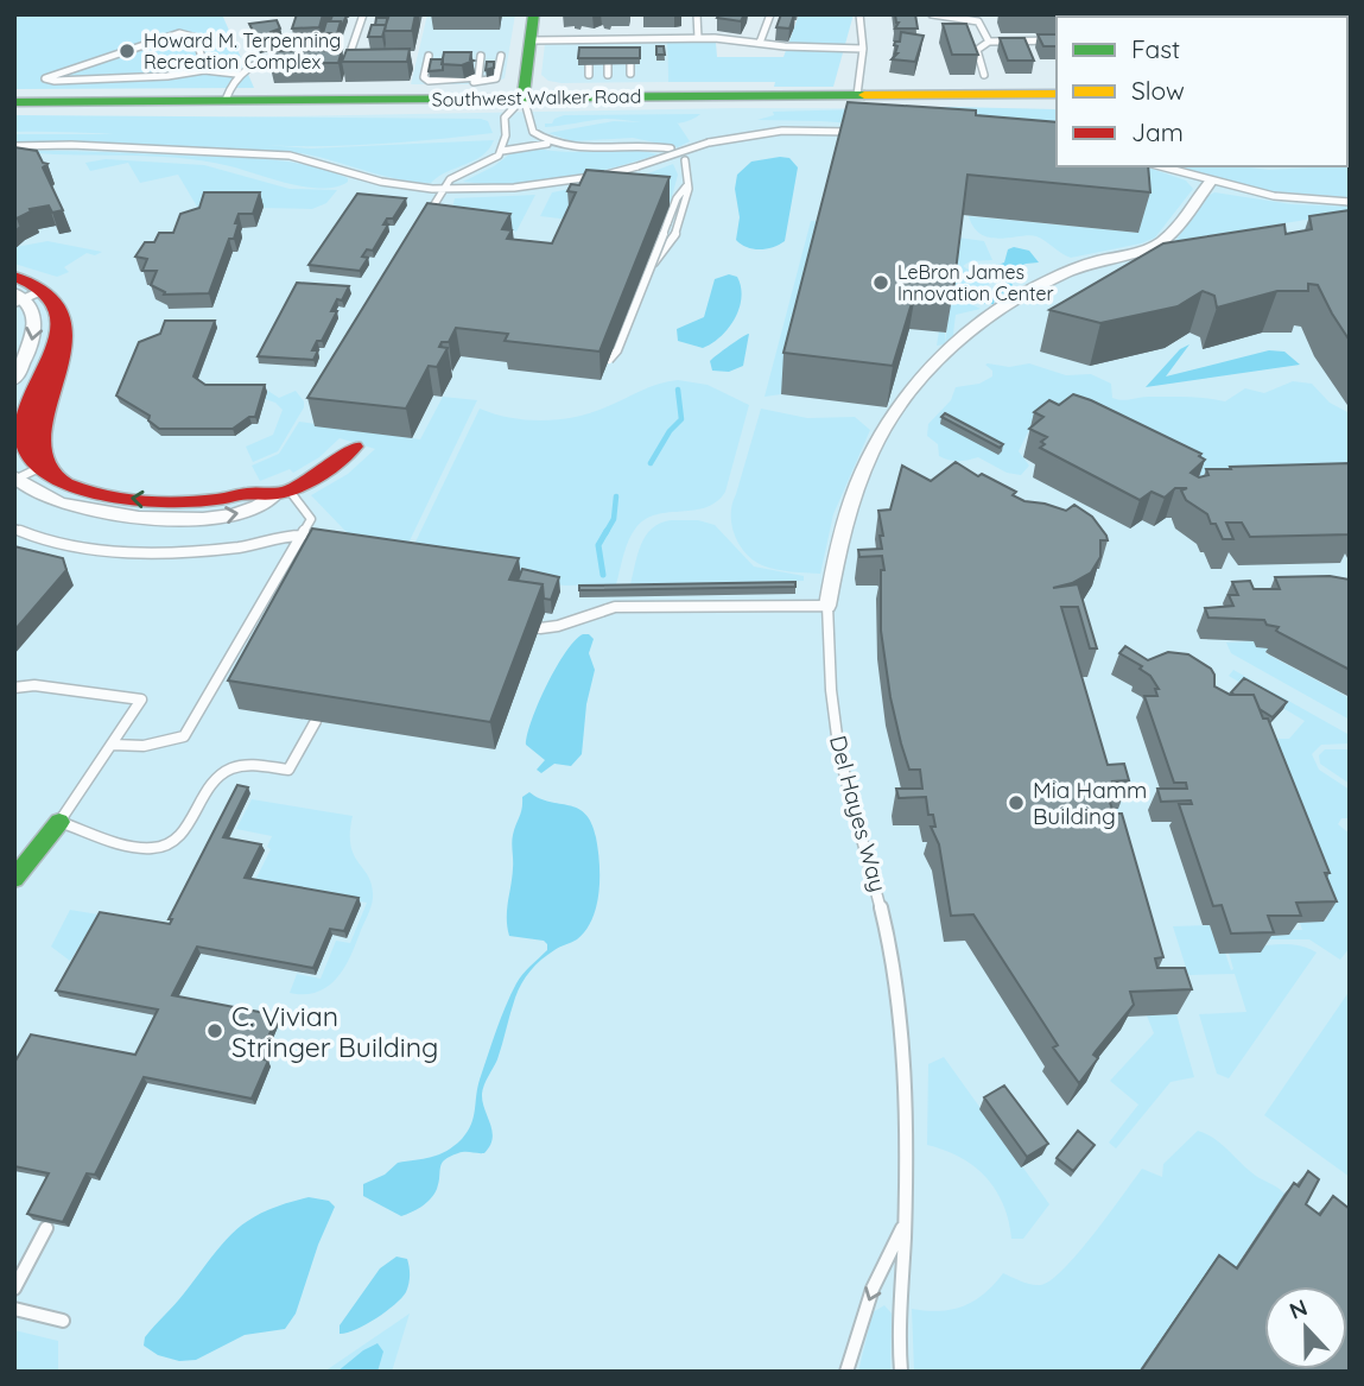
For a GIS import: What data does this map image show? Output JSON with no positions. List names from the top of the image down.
{
  "streets": {
    "main road": ["Southwest Walker Road"],
    "street": ["Del Hayes Way"]
  },
  "places": [
    "Howard M. Terpenning Recreation Complex",
    "LeBron James Innovation Center",
    "Mia Hamm Building",
    "C. Vivian Stringer Building"
  ],
  "legend": ["Fast", "Slow", "Jam"],
  "north": "top"
}
